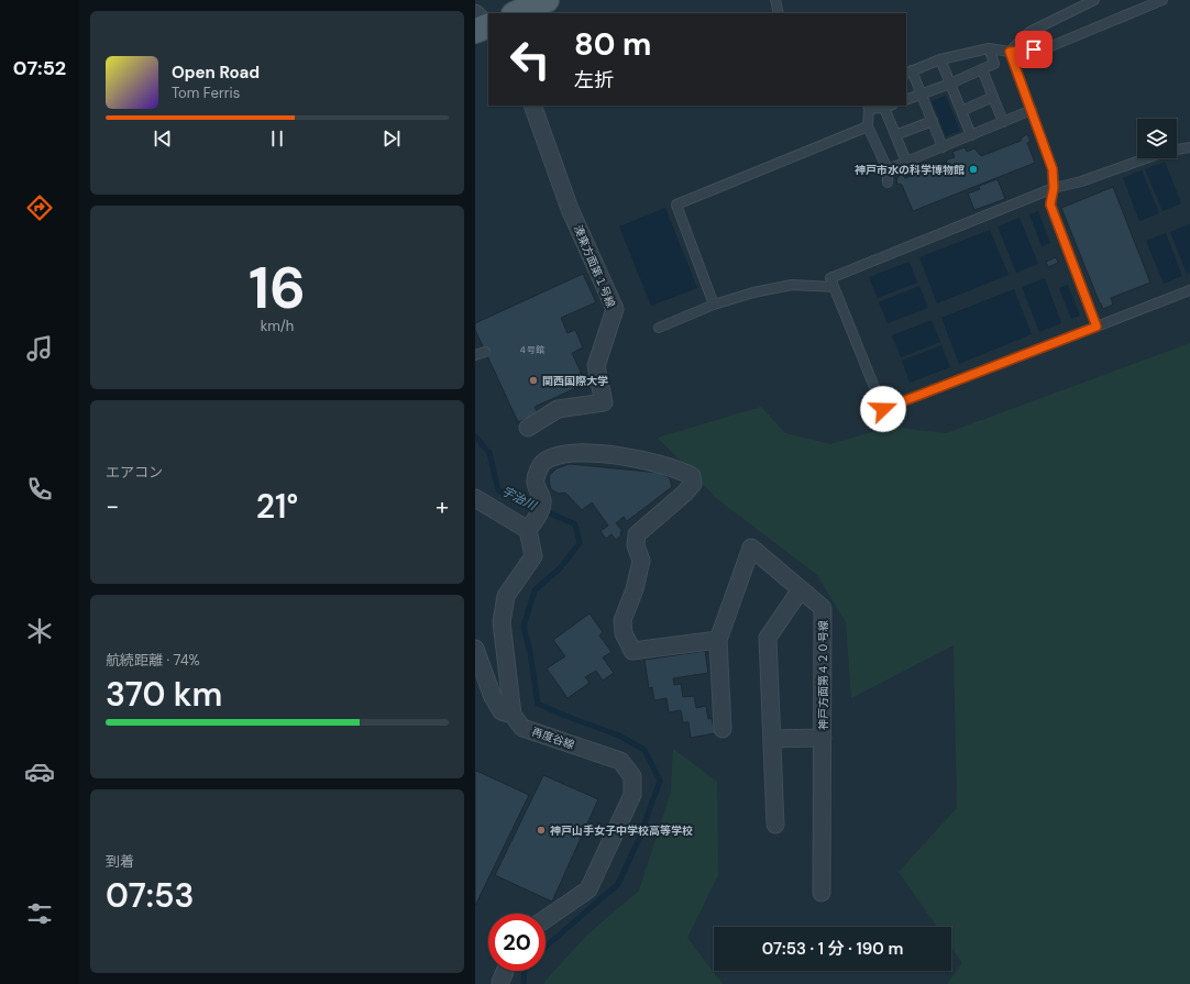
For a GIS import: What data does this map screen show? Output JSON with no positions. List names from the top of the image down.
{
  "streets": {
    "street": ["湊東方面第１号線", "神戸方面第４２０号線", "再度谷線"]
  },
  "water": ["宇治川"],
  "places": ["神戸市水の科学博物館", "関西国際大学", "神戸山手女子中学校高等学校"],
  "house_numbers": ["４号館"],
  "page": {
    "tabs": "07:52",
    "turn": ["80 m", "左折"],
    "song": ["Open Road", "Tom Ferris"],
    "tile": [
      ["16", "km/h"],
      "エアコン",
      ["航続距離 · 74%", "370 km"],
      ["到着", "07:53"]
    ],
    "heat": ["−", "21°", "+"],
    "limit": "20",
    "trip": "07:53 · 1 分 · 190 m"
  }
}
